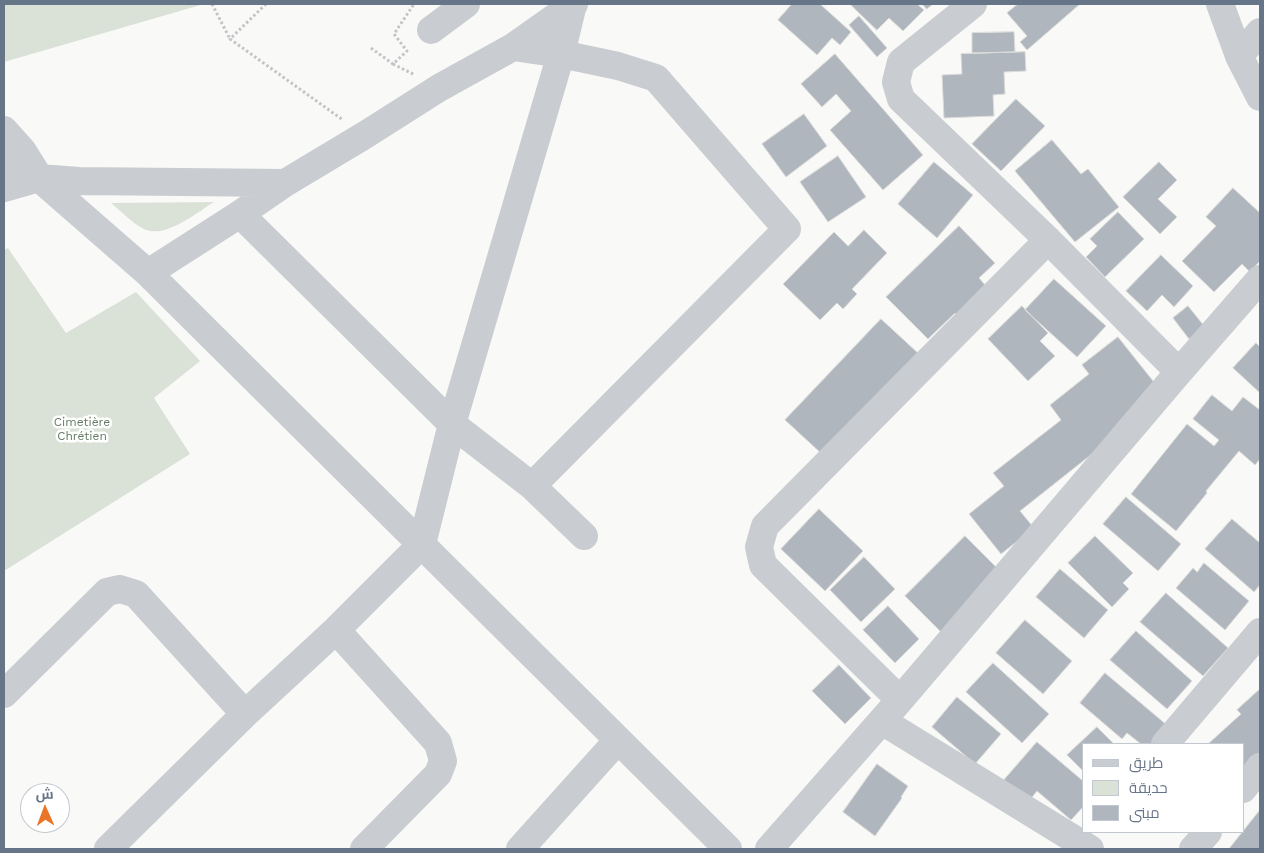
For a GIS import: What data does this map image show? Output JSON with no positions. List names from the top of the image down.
{
  "parks": ["Cimetière Chrétien"],
  "legend": ["طريق", "حديقة", "مبنى"],
  "north": "top"
}
